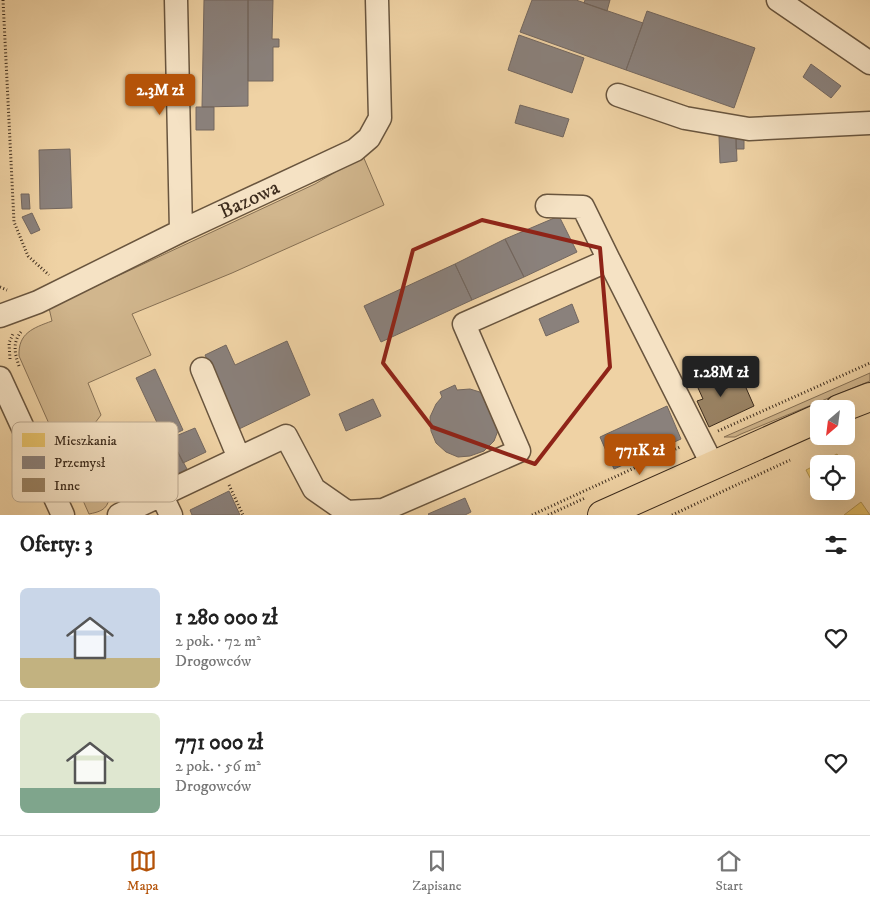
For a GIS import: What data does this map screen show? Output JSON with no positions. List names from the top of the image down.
{
  "streets": {
    "street": ["Bazowa"]
  },
  "legend": ["Mieszkania", "Przemysł", "Inne"],
  "north": "bottom left",
  "page": {
    "price": ["2.3M zł", "1.28M zł", "771K zł"],
    "heading": "Oferty: 3",
    "list": [
      {
        "name": "1 280 000 zł",
        "note": "2 pok. · 72 m² · Drogowców"
      },
      {
        "name": "771 000 zł",
        "note": "2 pok. · 56 m² · Drogowców"
      }
    ],
    "tabs": ["Mapa", "Zapisane", "Start"]
  }
}
